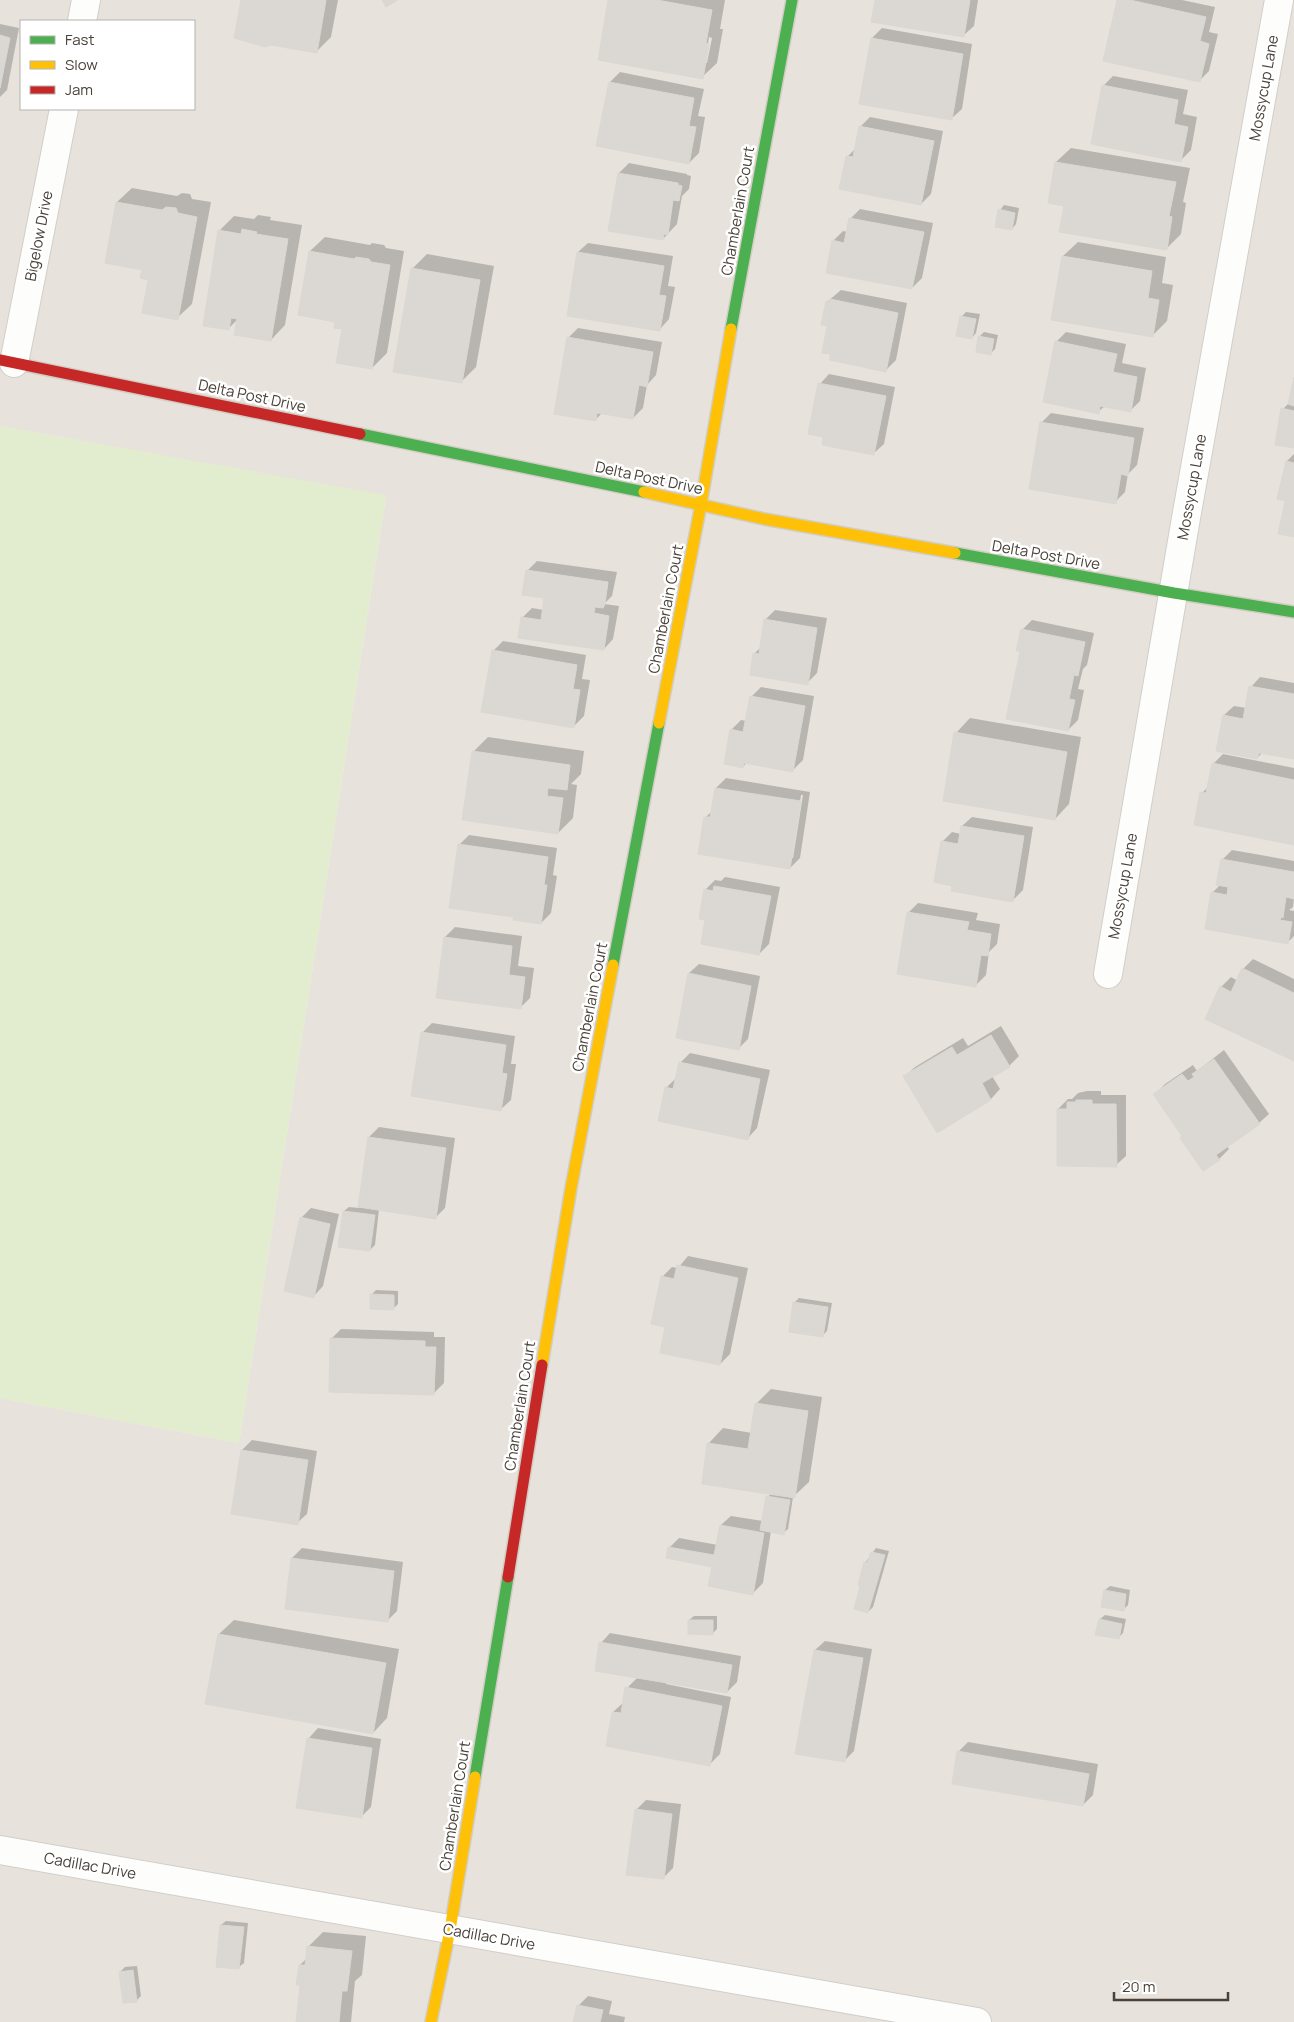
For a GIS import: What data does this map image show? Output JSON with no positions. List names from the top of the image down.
{
  "streets": {
    "street": [
      "Mossycup Lane",
      "Chamberlain Court",
      "Bigelow Drive",
      "Delta Post Drive",
      "Cadillac Drive"
    ]
  },
  "crossings": [
    ["Mossycup Lane", "Delta Post Drive"],
    ["Chamberlain Court", "Delta Post Drive"],
    ["Chamberlain Court", "Cadillac Drive"],
    ["Bigelow Drive", "Delta Post Drive"]
  ],
  "legend": ["Fast", "Slow", "Jam"],
  "scale_bar": "20 m"
}
